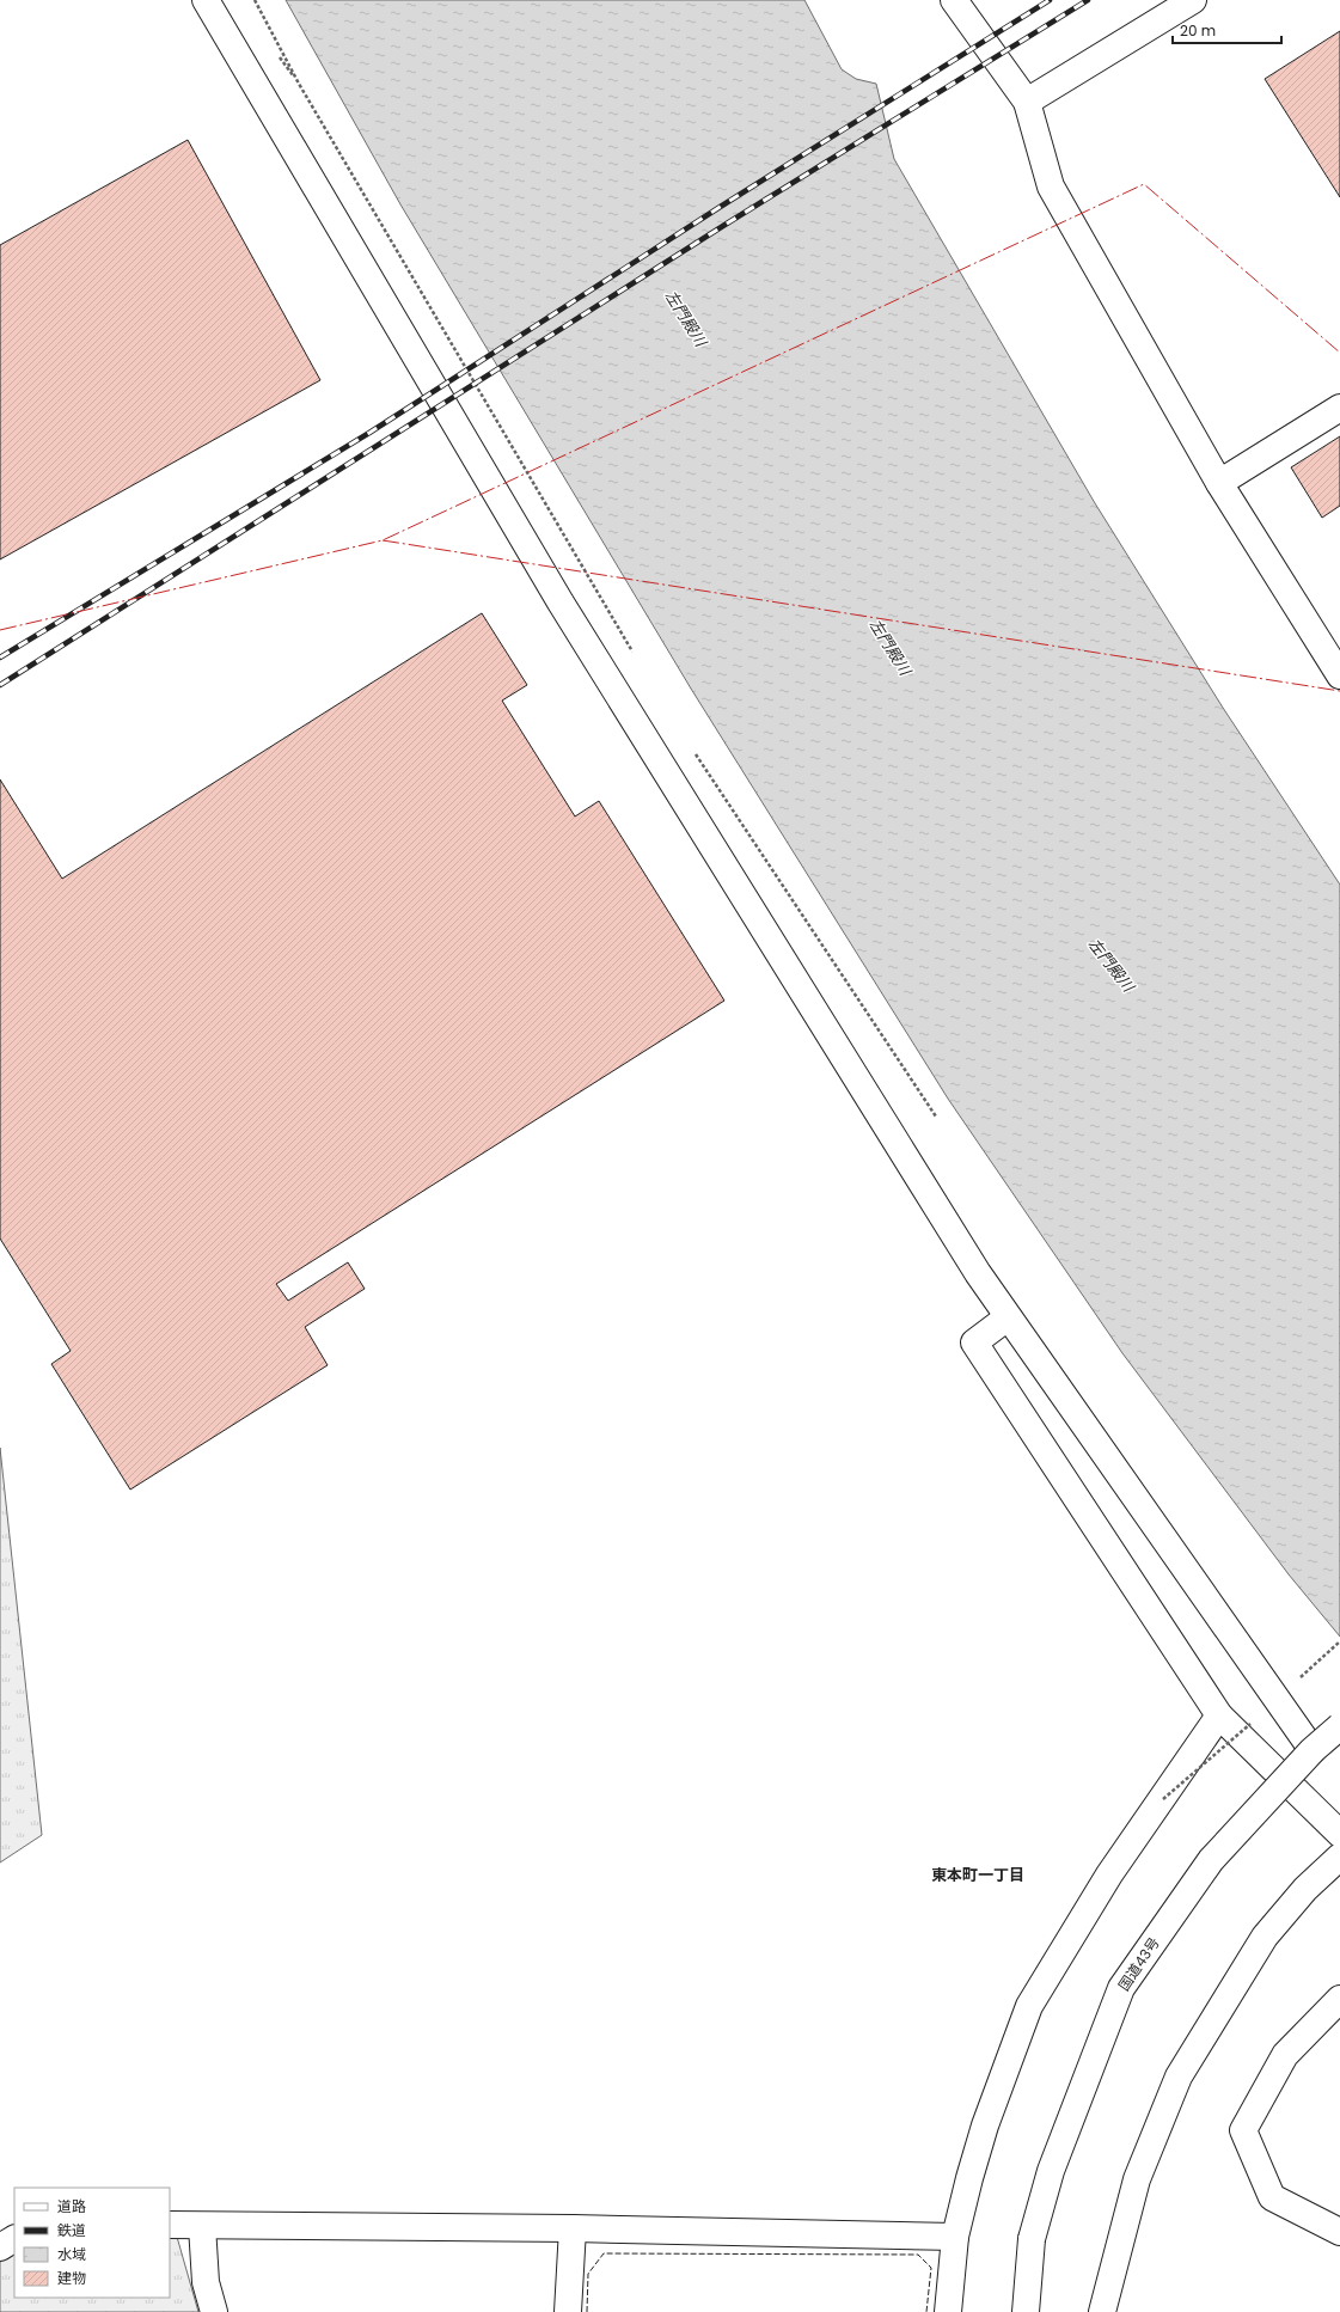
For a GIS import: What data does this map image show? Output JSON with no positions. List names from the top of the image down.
{
  "streets": {
    "main road": ["国道43号"]
  },
  "districts": ["東本町一丁目"],
  "water": ["左門殿川"],
  "legend": [
    "道路",
    "鉄道",
    "水域",
    "建物"
  ],
  "scale_bar": "20 m"
}
